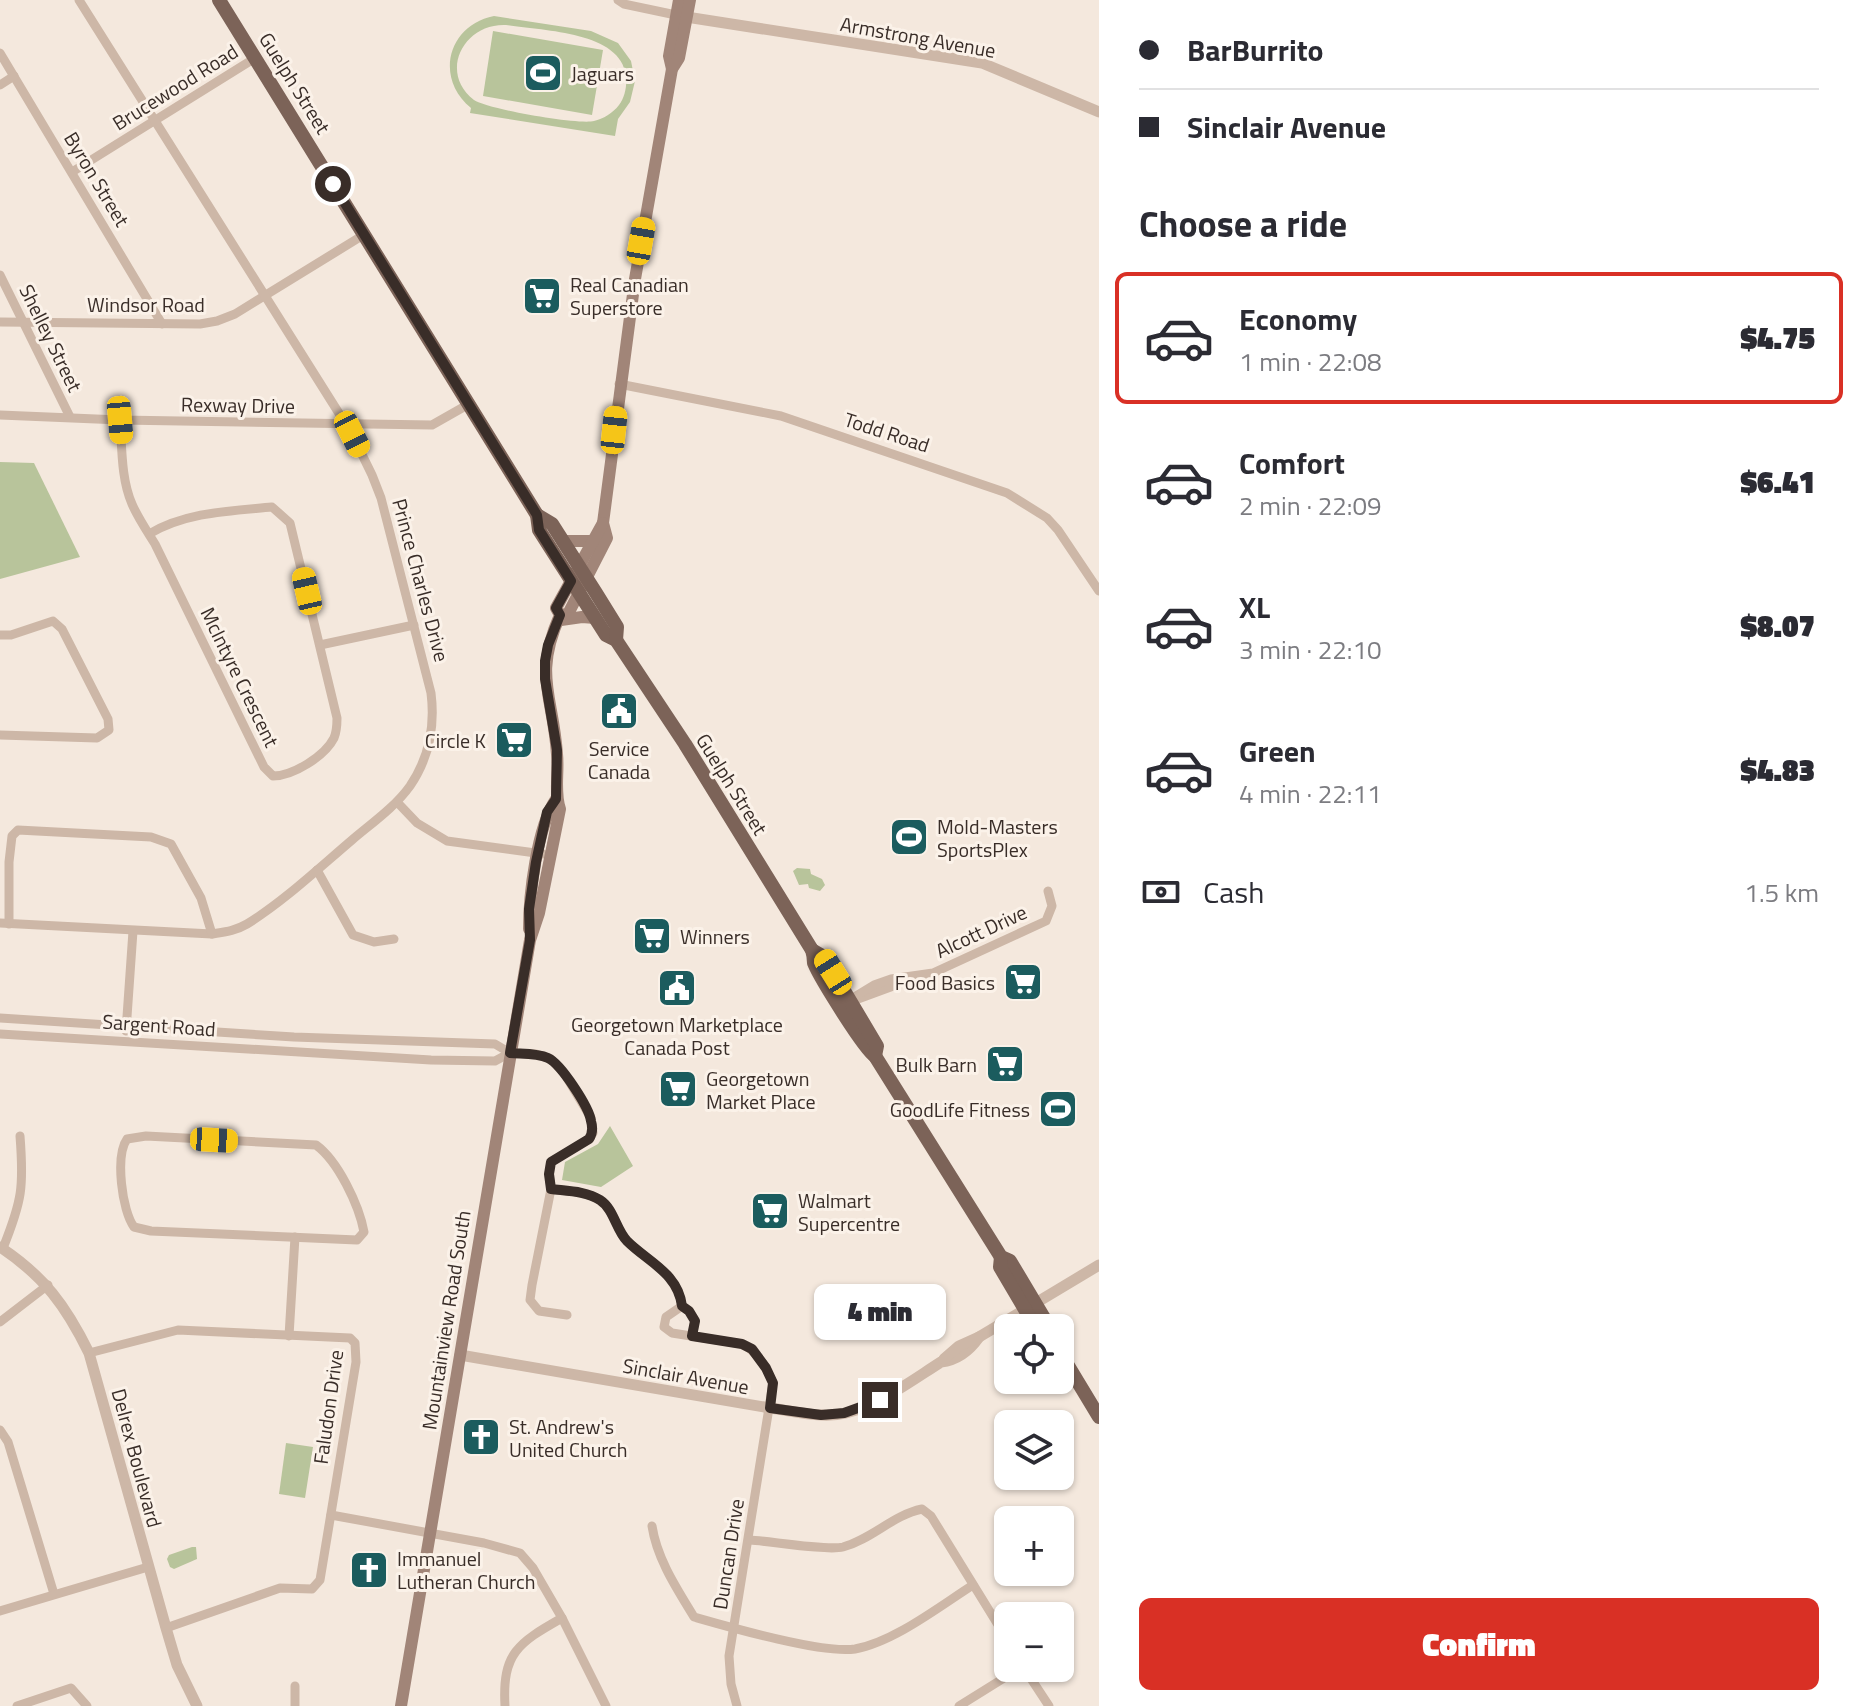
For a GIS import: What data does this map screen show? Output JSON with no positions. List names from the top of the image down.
{
  "streets": {
    "main road": ["Guelph Street", "Mountainview Road South"],
    "street": [
      "Armstrong Avenue",
      "Brucewood Road",
      "Byron Street",
      "Windsor Road",
      "Shelley Street",
      "Rexway Drive",
      "Todd Road",
      "Prince Charles Drive",
      "McIntyre Crescent",
      "Alcott Drive",
      "Sargent Road",
      "Sinclair Avenue",
      "Faludon Drive",
      "Delrex Boulevard",
      "Duncan Drive"
    ]
  },
  "crossings": [
    ["Guelph Street", "Brucewood Road"],
    ["Guelph Street", "Windsor Road"],
    ["Guelph Street", "Rexway Drive"],
    ["Guelph Street", "Alcott Drive"],
    ["Guelph Street", "Mountainview Road South"],
    ["Guelph Street", "Sinclair Avenue"],
    ["Brucewood Road", "Byron Street"],
    ["Brucewood Road", "Prince Charles Drive"],
    ["Byron Street", "Windsor Road"],
    ["Windsor Road", "Shelley Street"],
    ["Windsor Road", "Prince Charles Drive"],
    ["Shelley Street", "Rexway Drive"],
    ["Rexway Drive", "Prince Charles Drive"],
    ["Rexway Drive", "McIntyre Crescent"],
    ["Sargent Road", "Mountainview Road South"],
    ["Mountainview Road South", "Sinclair Avenue"],
    ["Sinclair Avenue", "Duncan Drive"],
    ["Faludon Drive", "Delrex Boulevard"]
  ],
  "places": {
    "sports": ["Jaguars", "Mold-Masters SportsPlex", "GoodLife Fitness"],
    "supermarket": [
      "Real Canadian Superstore",
      "Circle K",
      "Winners",
      "Food Basics",
      "Bulk Barn",
      "Georgetown Market Place",
      "Walmart Supercentre"
    ],
    "public building": ["Service Canada", "Georgetown Marketplace Canada Post"],
    "church": ["St. Andrew's United Church", "Immanuel Lutheran Church"]
  },
  "page": {
    "banner": ["BarBurrito", "Sinclair Avenue"],
    "heading": "Choose a ride",
    "list": [
      {
        "name": "Economy",
        "note": "1 min · 22:08",
        "value": "$4.75"
      },
      {
        "name": "Comfort",
        "note": "2 min · 22:09",
        "value": "$6.41"
      },
      {
        "name": "XL",
        "note": "3 min · 22:10",
        "value": "$8.07"
      },
      {
        "name": "Green",
        "note": "4 min · 22:11",
        "value": "$4.83"
      }
    ],
    "pay": ["Cash", "1.5 km"],
    "bubble": "4 min",
    "map_buttons": ["+", "−"],
    "buttons": "Confirm"
  }
}
